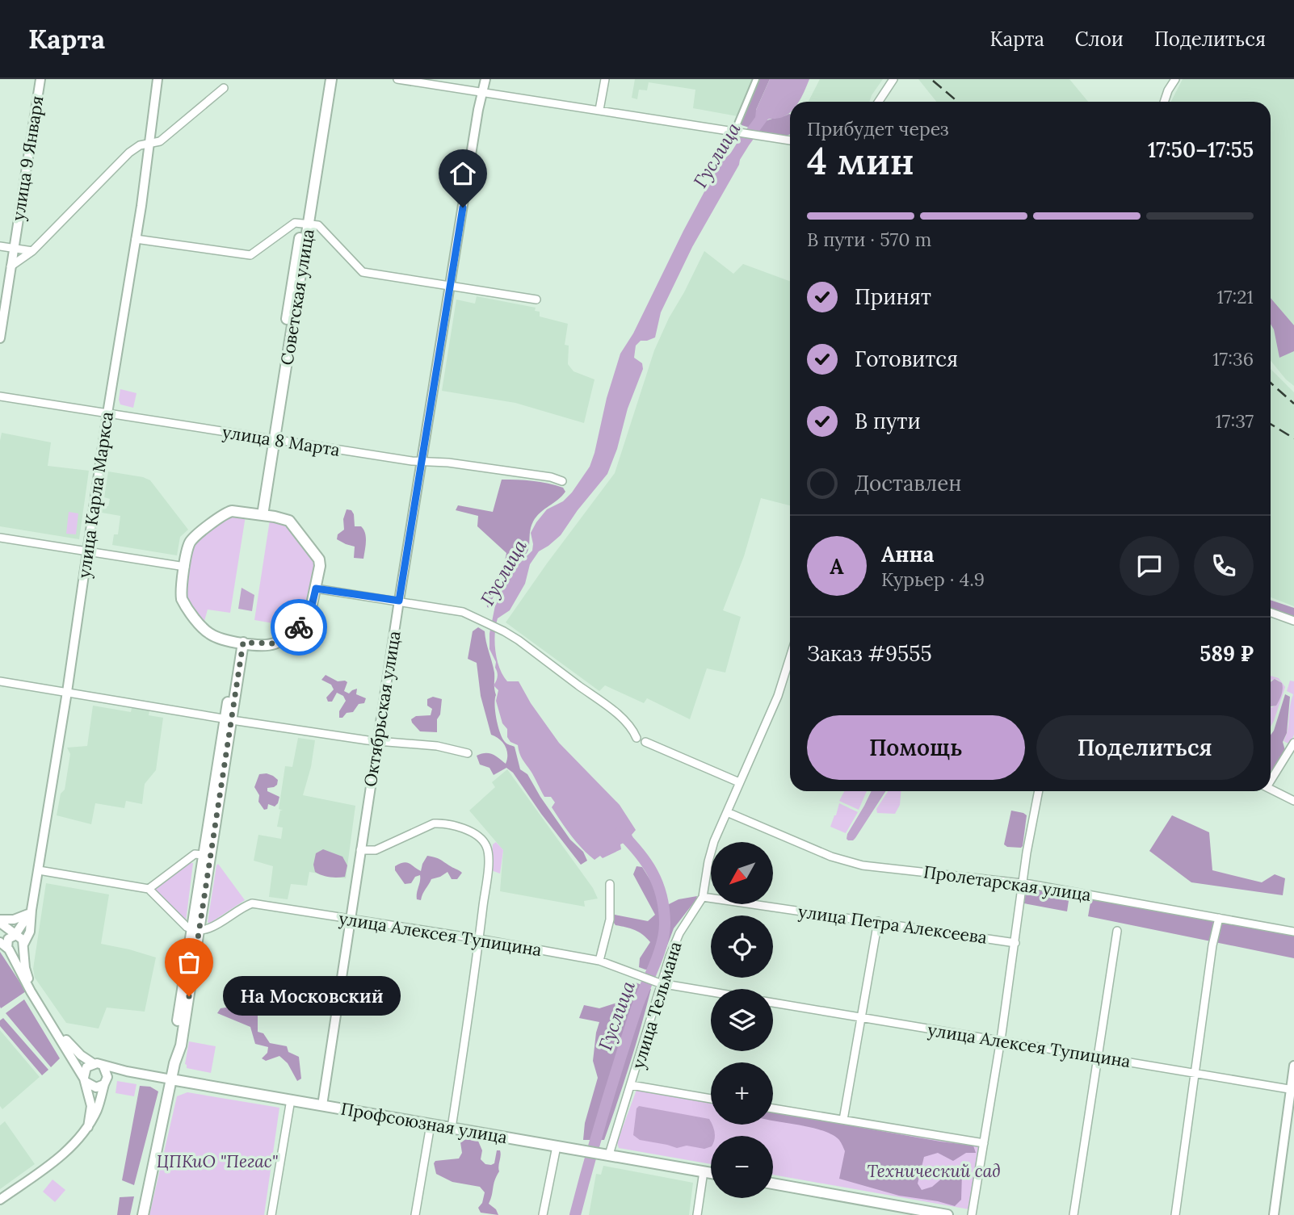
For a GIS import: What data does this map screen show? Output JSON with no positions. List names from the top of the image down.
{
  "streets": {
    "main road": ["Советская улица", "Профсоюзная улица"],
    "street": [
      "улица 9 Января",
      "улица 8 Марта",
      "улица Карла Маркса",
      "Октябрьская улица",
      "Пролетарская улица",
      "улица Петра Алексеева",
      "улица Алексея Тупицина",
      "улица Тельмана"
    ]
  },
  "crossings": [
    ["Советская улица", "улица 8 Марта"],
    ["улица 8 Марта", "улица Карла Маркса"],
    ["улица 8 Марта", "Октябрьская улица"],
    ["Октябрьская улица", "улица Алексея Тупицина"],
    ["Октябрьская улица", "Профсоюзная улица"],
    ["Пролетарская улица", "улица Тельмана"],
    ["улица Петра Алексеева", "улица Тельмана"],
    ["улица Алексея Тупицина", "улица Тельмана"],
    ["улица Тельмана", "Профсоюзная улица"]
  ],
  "water": ["Гуслица"],
  "parks": ["ЦПКиО \"Пегас\"", "Технический сад"],
  "places": ["На Московский"],
  "north": "bottom left",
  "page": {
    "header": "Карта",
    "nav": ["Карта", "Слои", "Поделиться"],
    "heading": ["4 мин", "Прибудет через", "17:50–17:55"],
    "panel": [
      "Анна",
      "Курьер · 4.9",
      "Заказ #9555",
      "589 ₽"
    ],
    "bar": "В пути · 570 m",
    "list": [
      ["Принят", "17:21"],
      ["Готовится", "17:36"],
      ["В пути", "17:37"],
      "Доставлен"
    ],
    "round": "А",
    "buttons": ["Помощь", "Поделиться"],
    "map_buttons": ["+", "−"],
    "bubble": "На Московский"
  }
}
